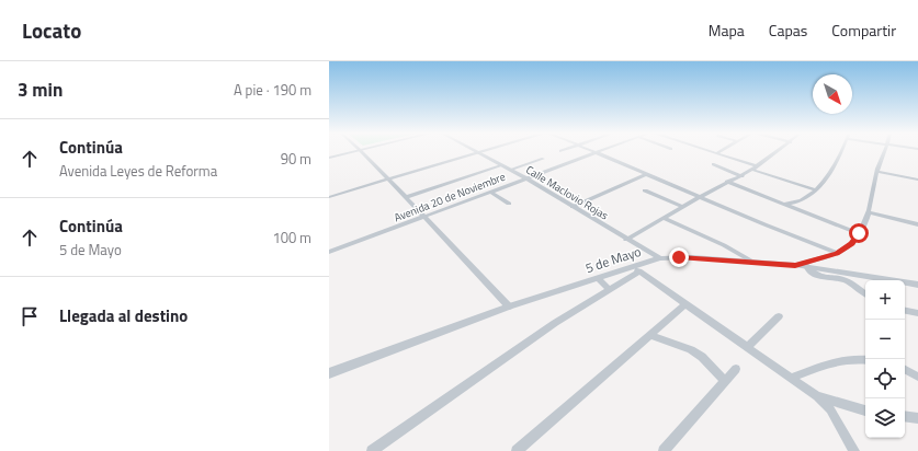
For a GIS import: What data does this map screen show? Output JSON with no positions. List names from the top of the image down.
{
  "streets": {
    "street": ["Calle Maclovio Rojas", "Avenida 20 de Noviembre", "5 de Mayo"]
  },
  "crossings": [
    ["Calle Maclovio Rojas", "Avenida 20 de Noviembre"],
    ["Calle Maclovio Rojas", "5 de Mayo"]
  ],
  "north": "bottom right",
  "page": {
    "header": "Locato",
    "nav": ["Mapa", "Capas", "Compartir"],
    "heading": ["3 min", "A pie · 190 m"],
    "list": [
      ["Continúa", "Avenida Leyes de Reforma", "90 m"],
      ["Continúa", "5 de Mayo", "100 m"],
      "Llegada al destino"
    ],
    "map_buttons": ["+", "−"]
  }
}
